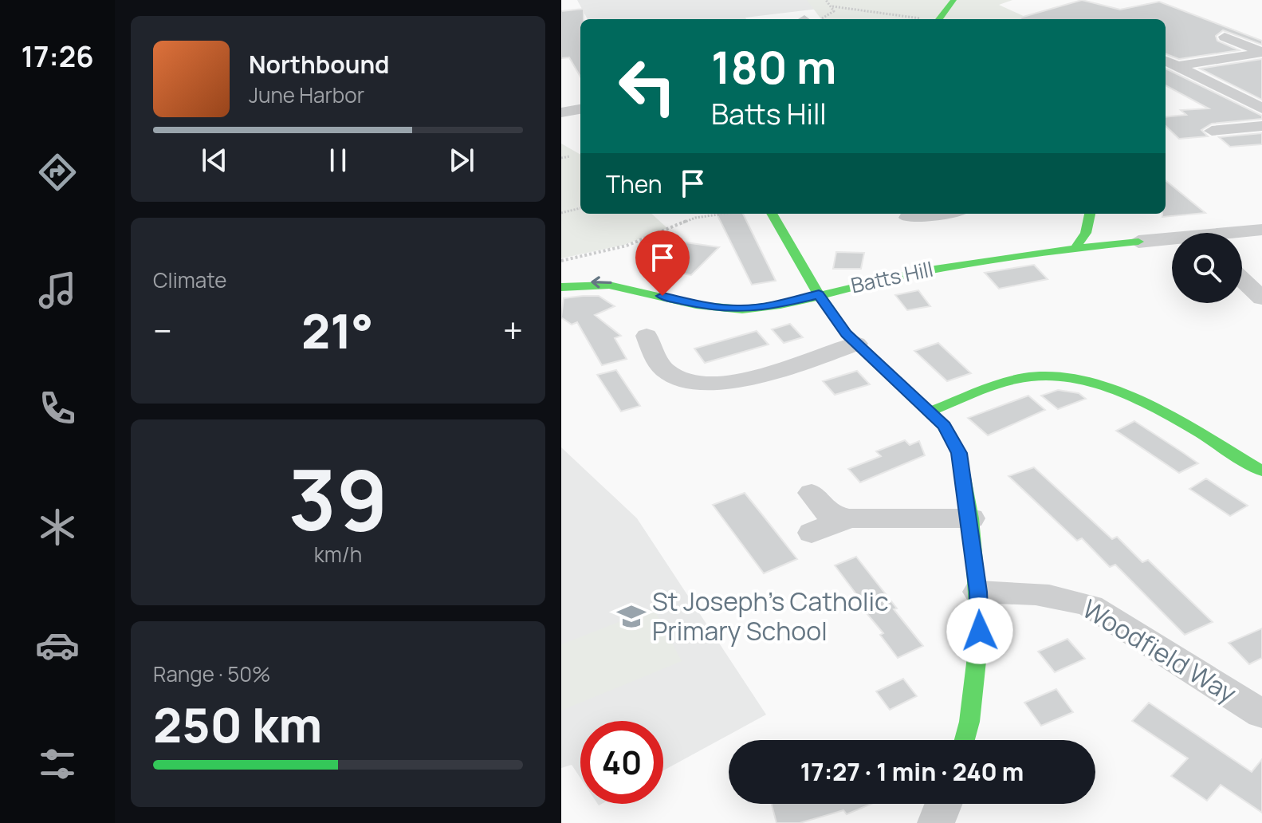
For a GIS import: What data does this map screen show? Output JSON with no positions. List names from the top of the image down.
{
  "streets": {
    "street": ["Batts Hill", "Woodfield Way"]
  },
  "one_way": ["Batts Hill"],
  "places": {
    "school or university": ["St Joseph's Catholic Primary School"]
  },
  "page": {
    "tabs": "17:26",
    "turn": ["180 m", "Batts Hill"],
    "song": ["Northbound", "June Harbor"],
    "then": "Then",
    "tile": [
      "Climate",
      ["39", "km/h"],
      ["Range · 50%", "250 km"]
    ],
    "heat": ["−", "21°", "+"],
    "limit": "40",
    "trip": "17:27 · 1 min · 240 m"
  }
}
